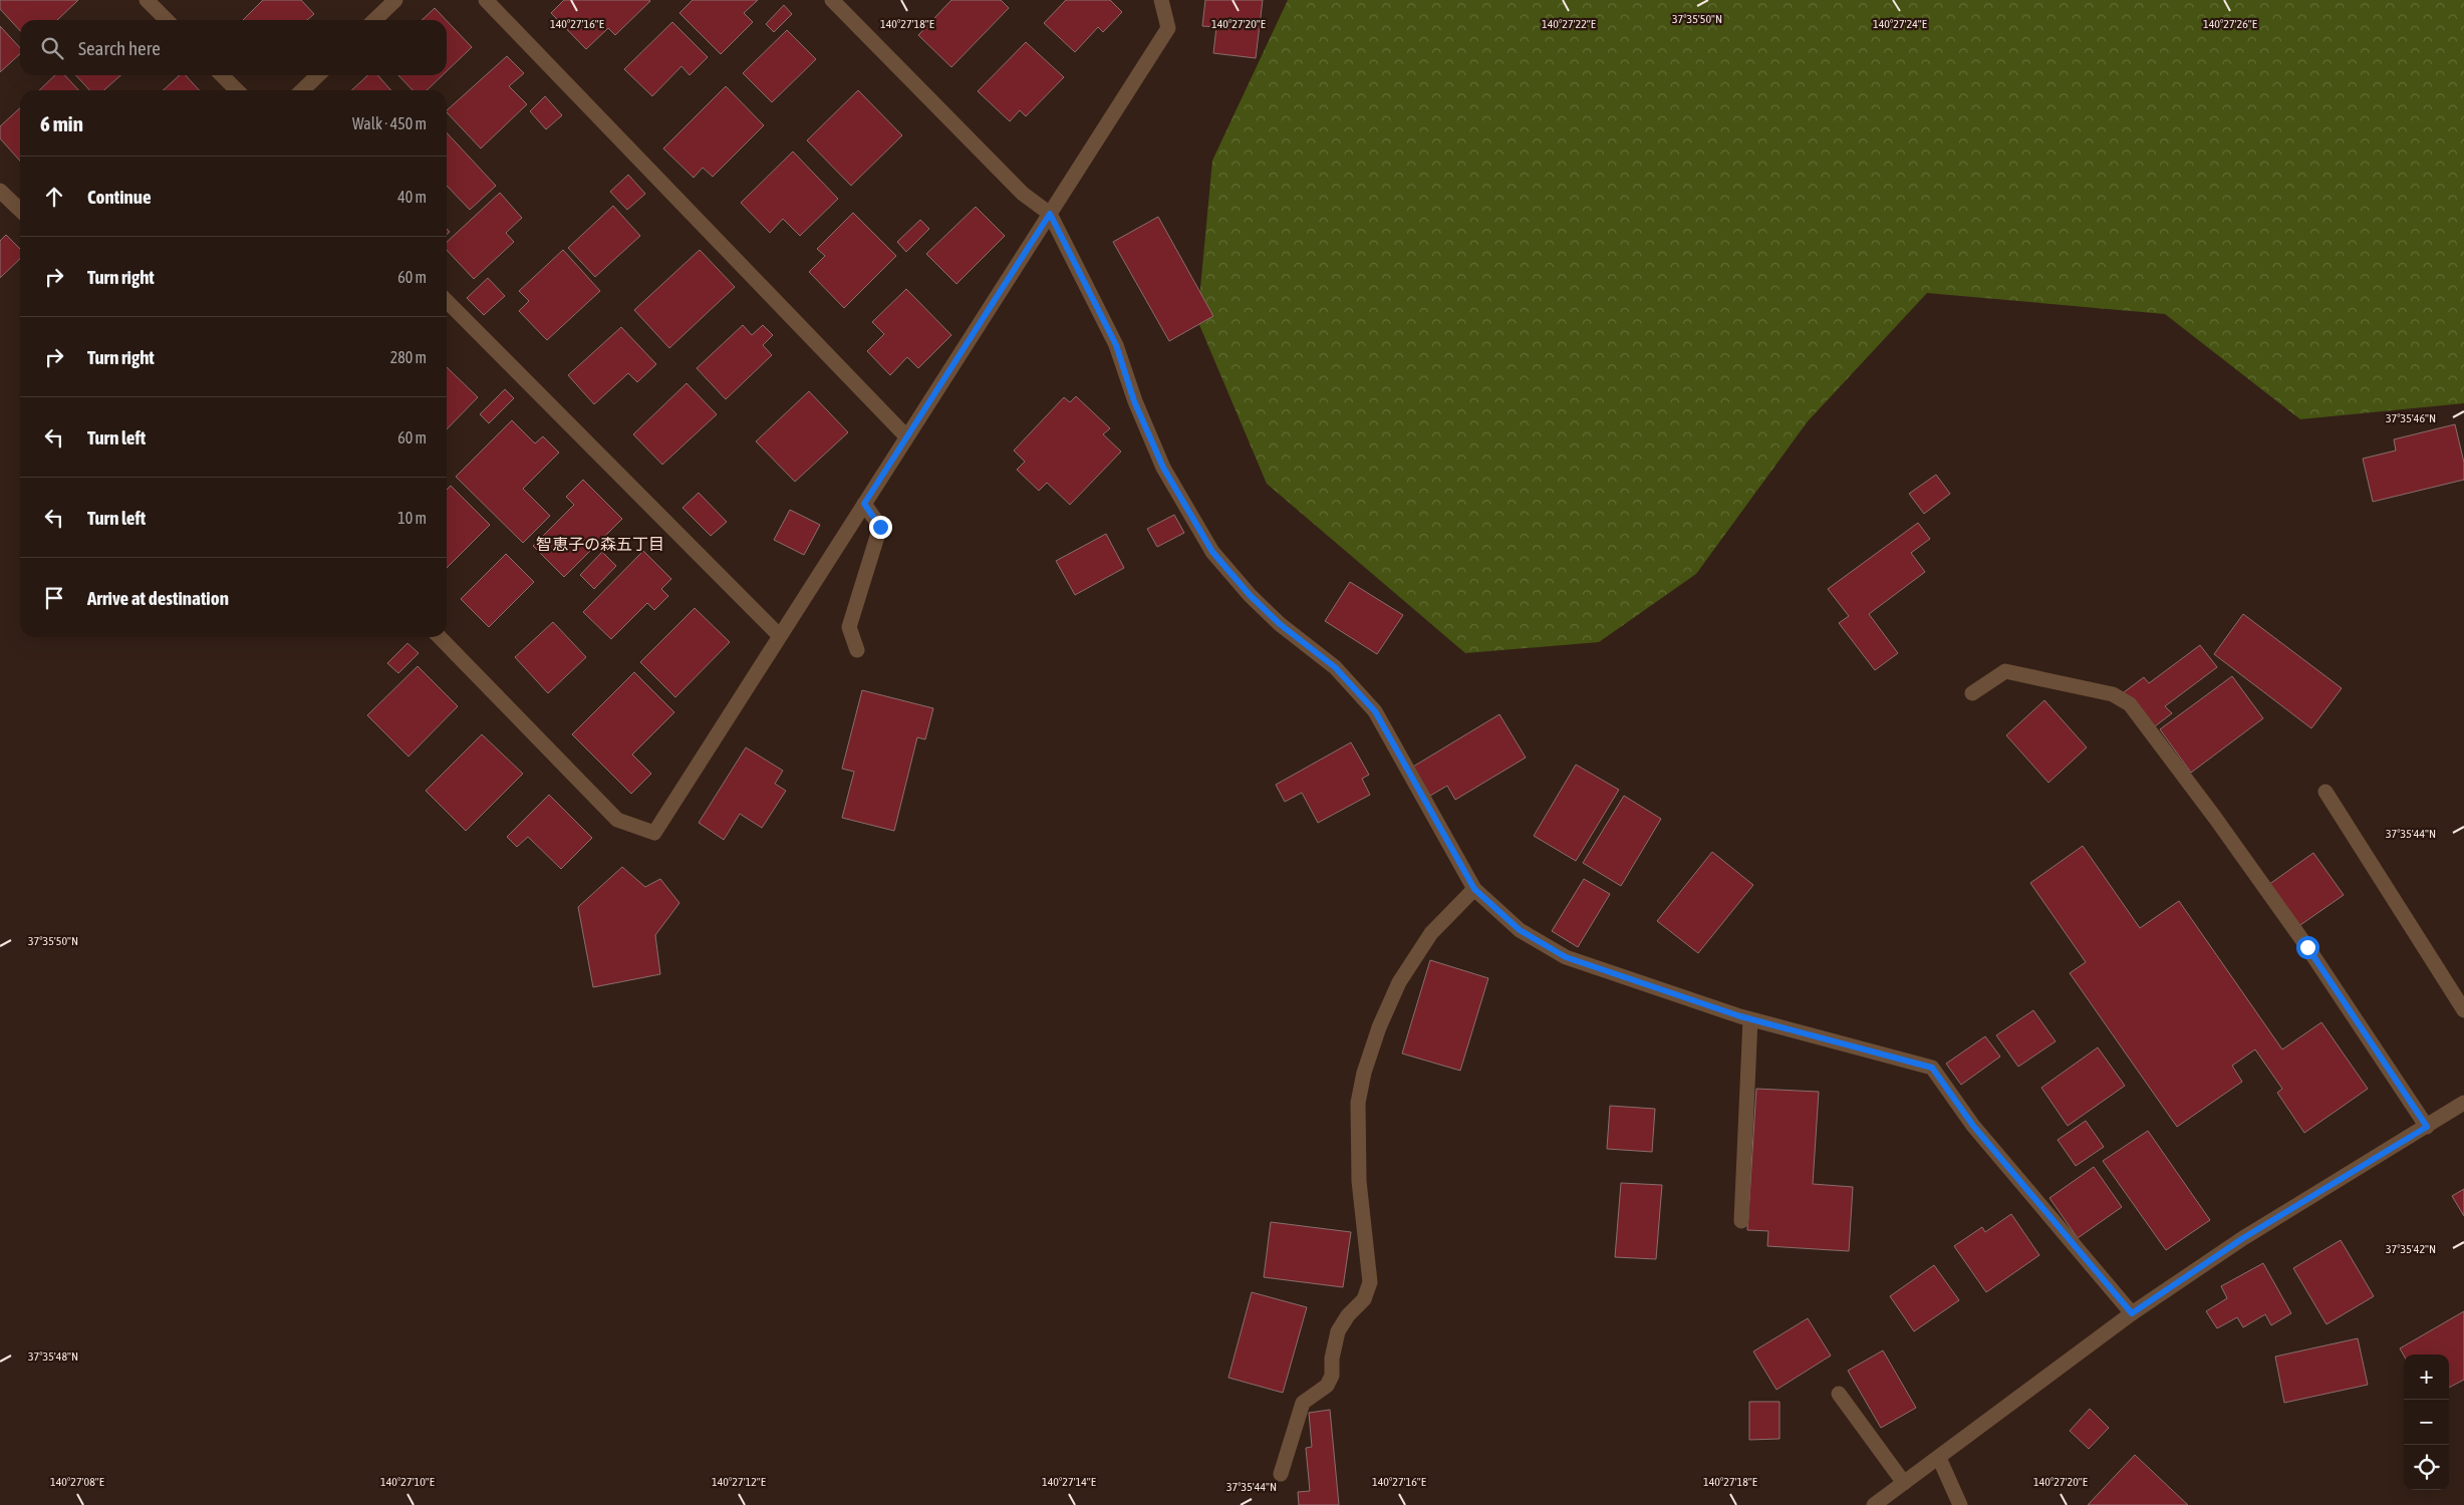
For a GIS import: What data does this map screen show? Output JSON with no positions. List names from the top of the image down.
{
  "districts": ["智恵子の森五丁目"],
  "page": {
    "search": "Search here",
    "heading": ["6 min", "Walk · 450 m"],
    "list": [
      ["Continue", "40 m"],
      ["Turn right", "60 m"],
      ["Turn right", "280 m"],
      ["Turn left", "60 m"],
      ["Turn left", "10 m"],
      "Arrive at destination"
    ],
    "map_buttons": ["+", "−"]
  },
  "coordinates": [
    "37°35'50\"N",
    "140°27'16\"E",
    "140°27'18\"E",
    "140°27'20\"E",
    "140°27'22\"E",
    "140°27'24\"E",
    "140°27'26\"E",
    "37°35'46\"N",
    "37°35'44\"N",
    "37°35'42\"N",
    "37°35'48\"N",
    "140°27'08\"E",
    "140°27'10\"E",
    "140°27'12\"E",
    "140°27'14\"E"
  ]
}
